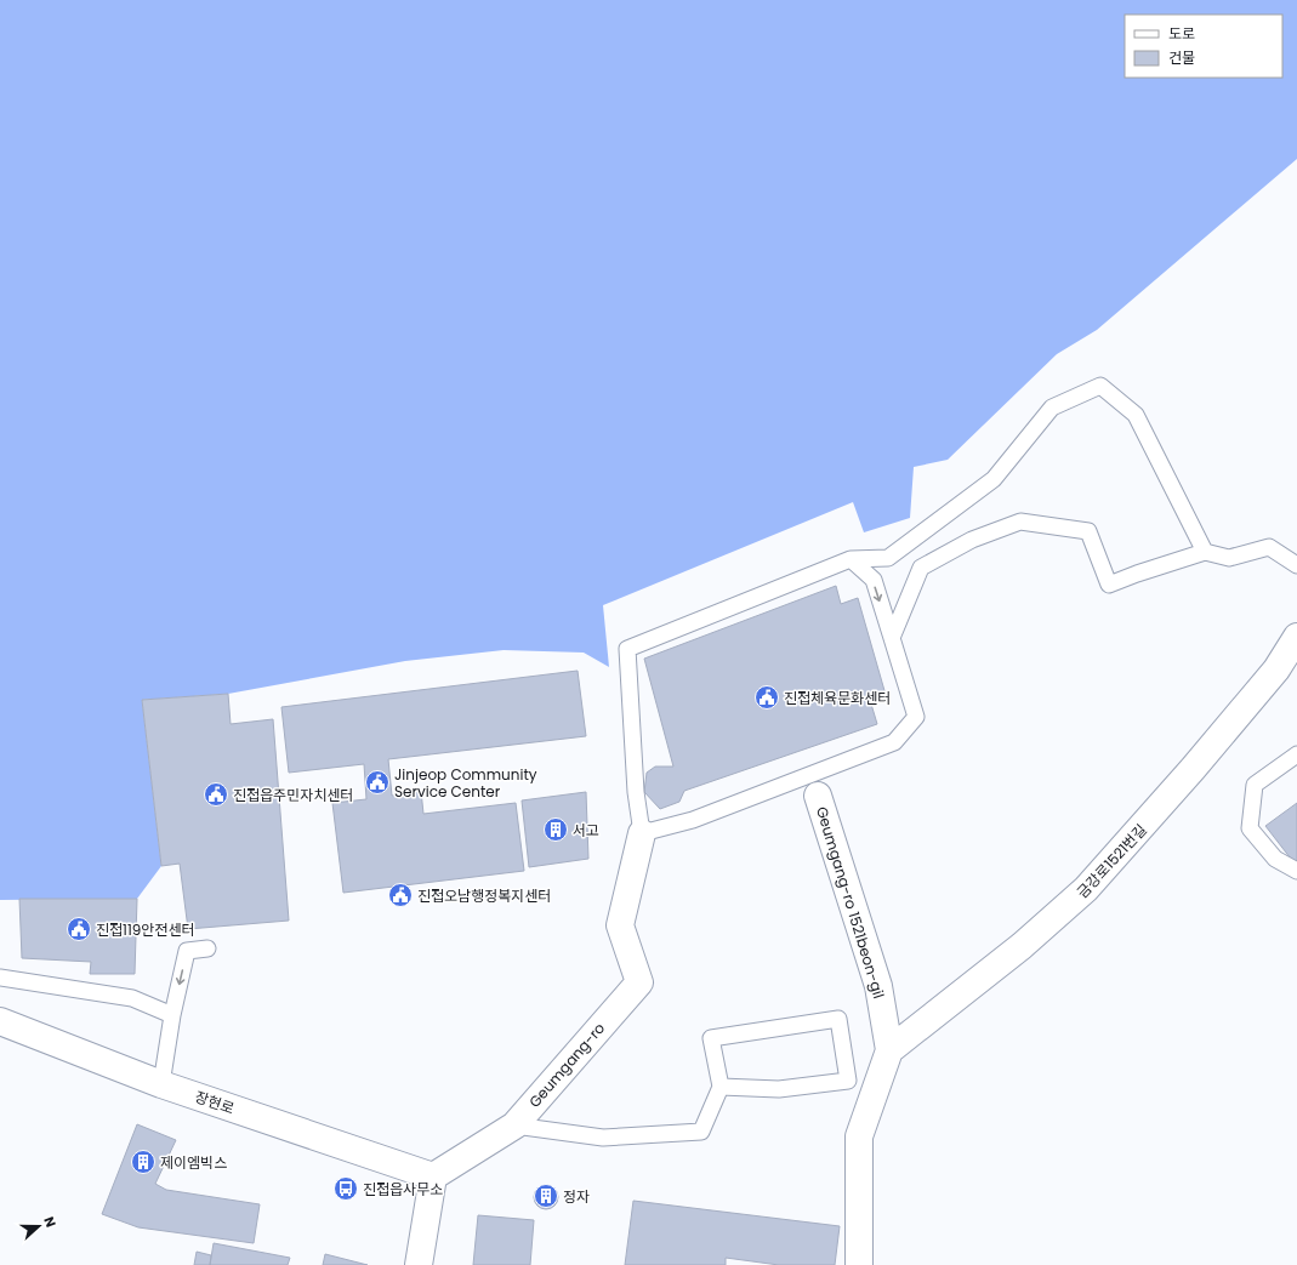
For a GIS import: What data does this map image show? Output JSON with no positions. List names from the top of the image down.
{
  "streets": {
    "street": [
      "금강로1521번길",
      "Geumgang-ro 1521beon-gil",
      "Geumgang-ro",
      "장현로"
    ]
  },
  "crossings": [
    ["금강로1521번길", "Geumgang-ro 1521beon-gil"],
    ["Geumgang-ro", "장현로"]
  ],
  "places": {
    "public building": [
      "진접체육문화센터",
      "Jinjeop Community Service Center",
      "진접읍주민자치센터",
      "진접오남행정복지센터",
      "진접119안전센터"
    ],
    "building": ["서고", "제이엠빅스", "정자"],
    "bus stop": ["진접읍사무소"]
  },
  "legend": ["도로", "건물"],
  "north": "right"
}
